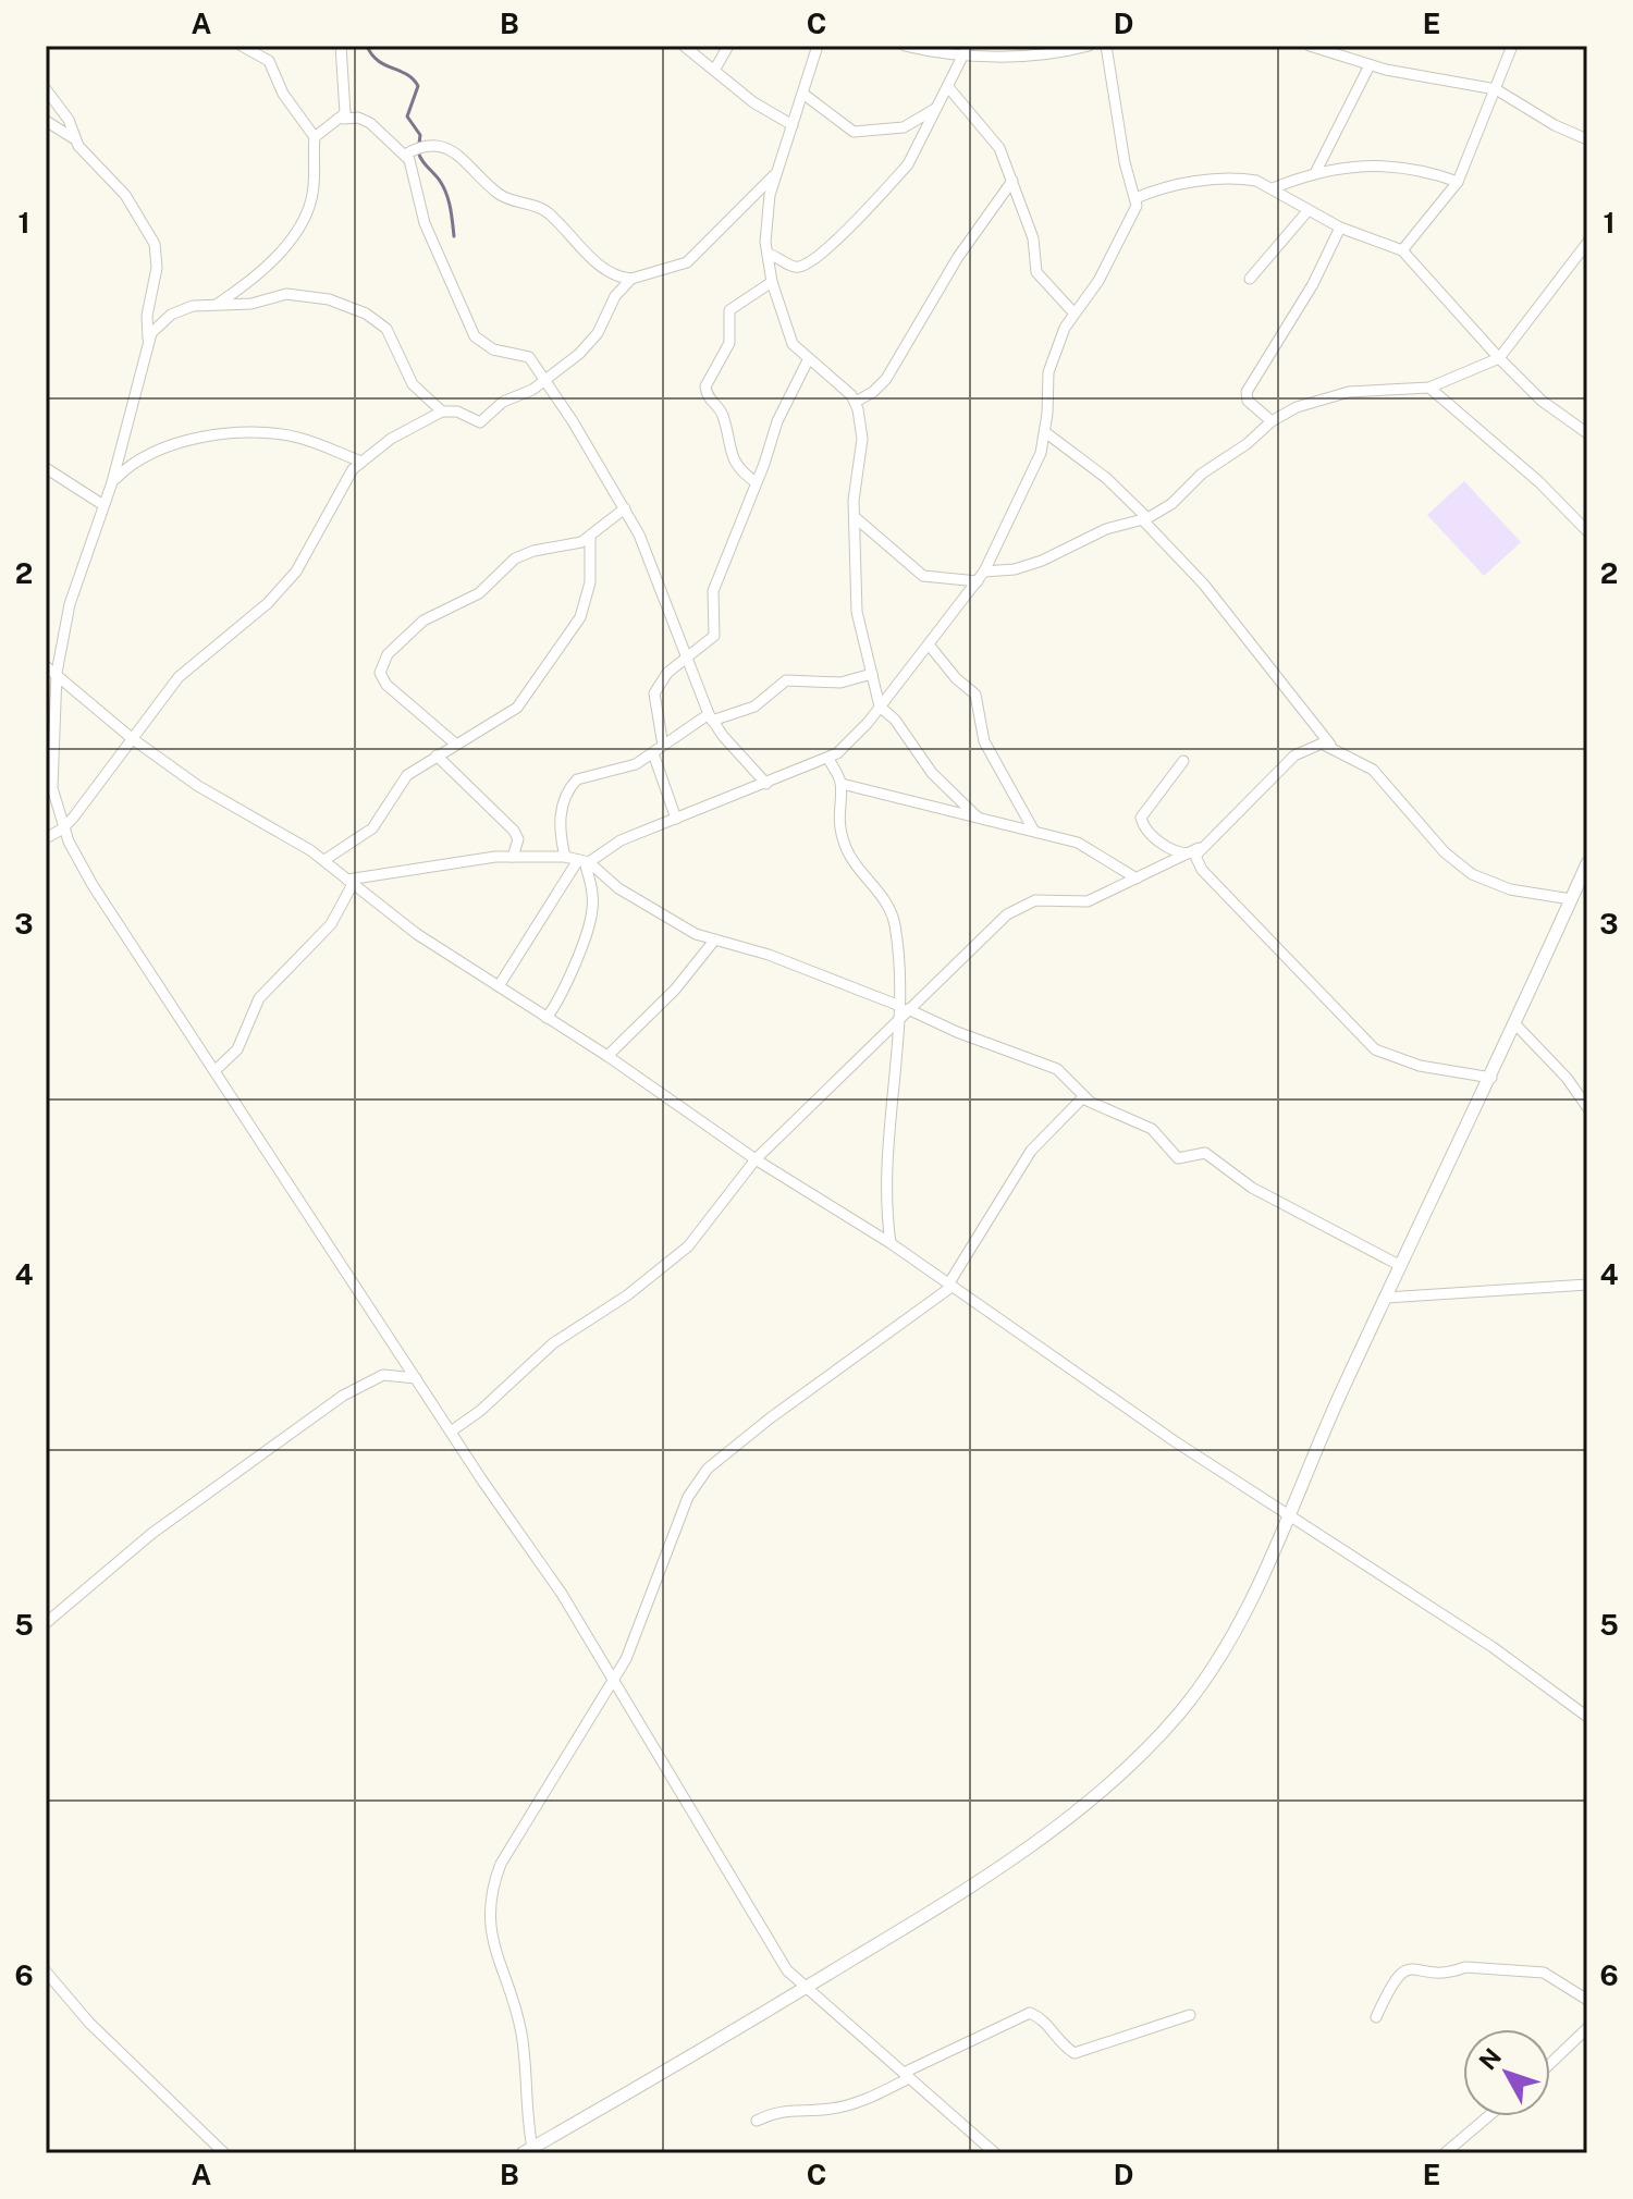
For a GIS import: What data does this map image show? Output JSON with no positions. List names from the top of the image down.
{
  "north": "top left",
  "grid": {
    "columns": [
      "A",
      "B",
      "C",
      "D",
      "E"
    ],
    "rows": [
      "1",
      "2",
      "3",
      "4",
      "5",
      "6"
    ]
  }
}
